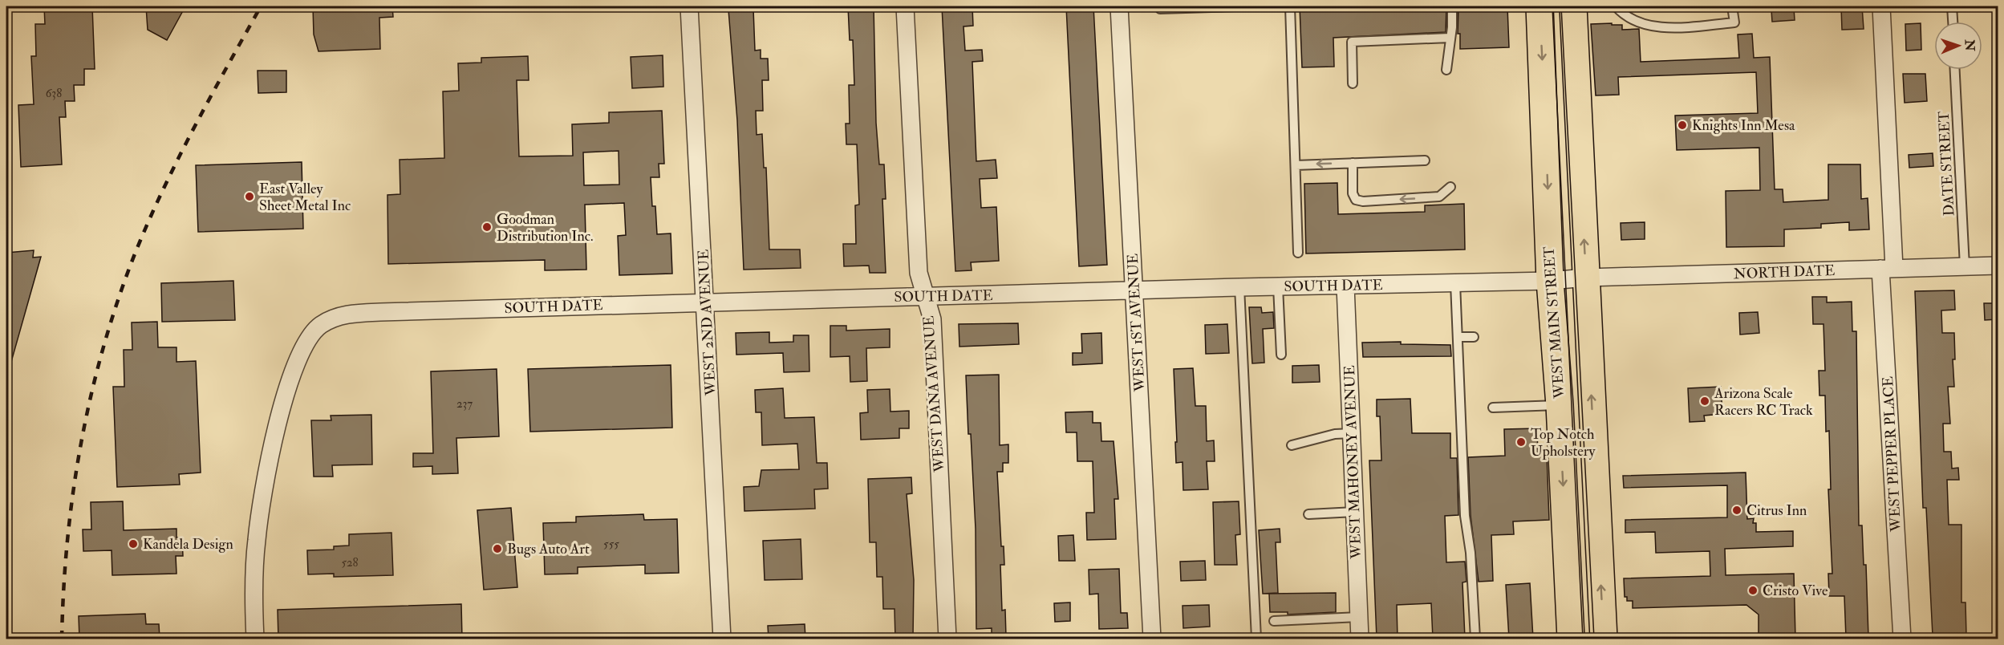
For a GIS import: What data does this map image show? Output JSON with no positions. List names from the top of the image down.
{
  "streets": {
    "main road": ["WEST MAIN STREET"],
    "street": [
      "NORTH DATE",
      "SOUTH DATE",
      "WEST 2ND AVENUE",
      "WEST 1ST AVENUE",
      "WEST DANA AVENUE",
      "WEST PEPPER PLACE",
      "WEST MAHONEY AVENUE"
    ],
    "lane": ["DATE STREET"]
  },
  "crossings": [
    ["DATE STREET", "NORTH DATE"],
    ["NORTH DATE", "SOUTH DATE"],
    ["NORTH DATE", "WEST MAIN STREET"],
    ["NORTH DATE", "WEST PEPPER PLACE"],
    ["SOUTH DATE", "WEST 2ND AVENUE"],
    ["SOUTH DATE", "WEST 1ST AVENUE"],
    ["SOUTH DATE", "WEST MAIN STREET"],
    ["SOUTH DATE", "WEST DANA AVENUE"],
    ["SOUTH DATE", "WEST MAHONEY AVENUE"]
  ],
  "places": [
    "Knights Inn Mesa",
    "East Valley Sheet Metal Inc",
    "Goodman Distribution Inc.",
    "Arizona Scale Racers RC Track",
    "Top Notch Upholstery",
    "Citrus Inn",
    "Kandela Design",
    "Bugs Auto Art",
    "Cristo Vive"
  ],
  "house_numbers": [
    "638",
    "237",
    "555",
    "528"
  ],
  "north": "right"
}
